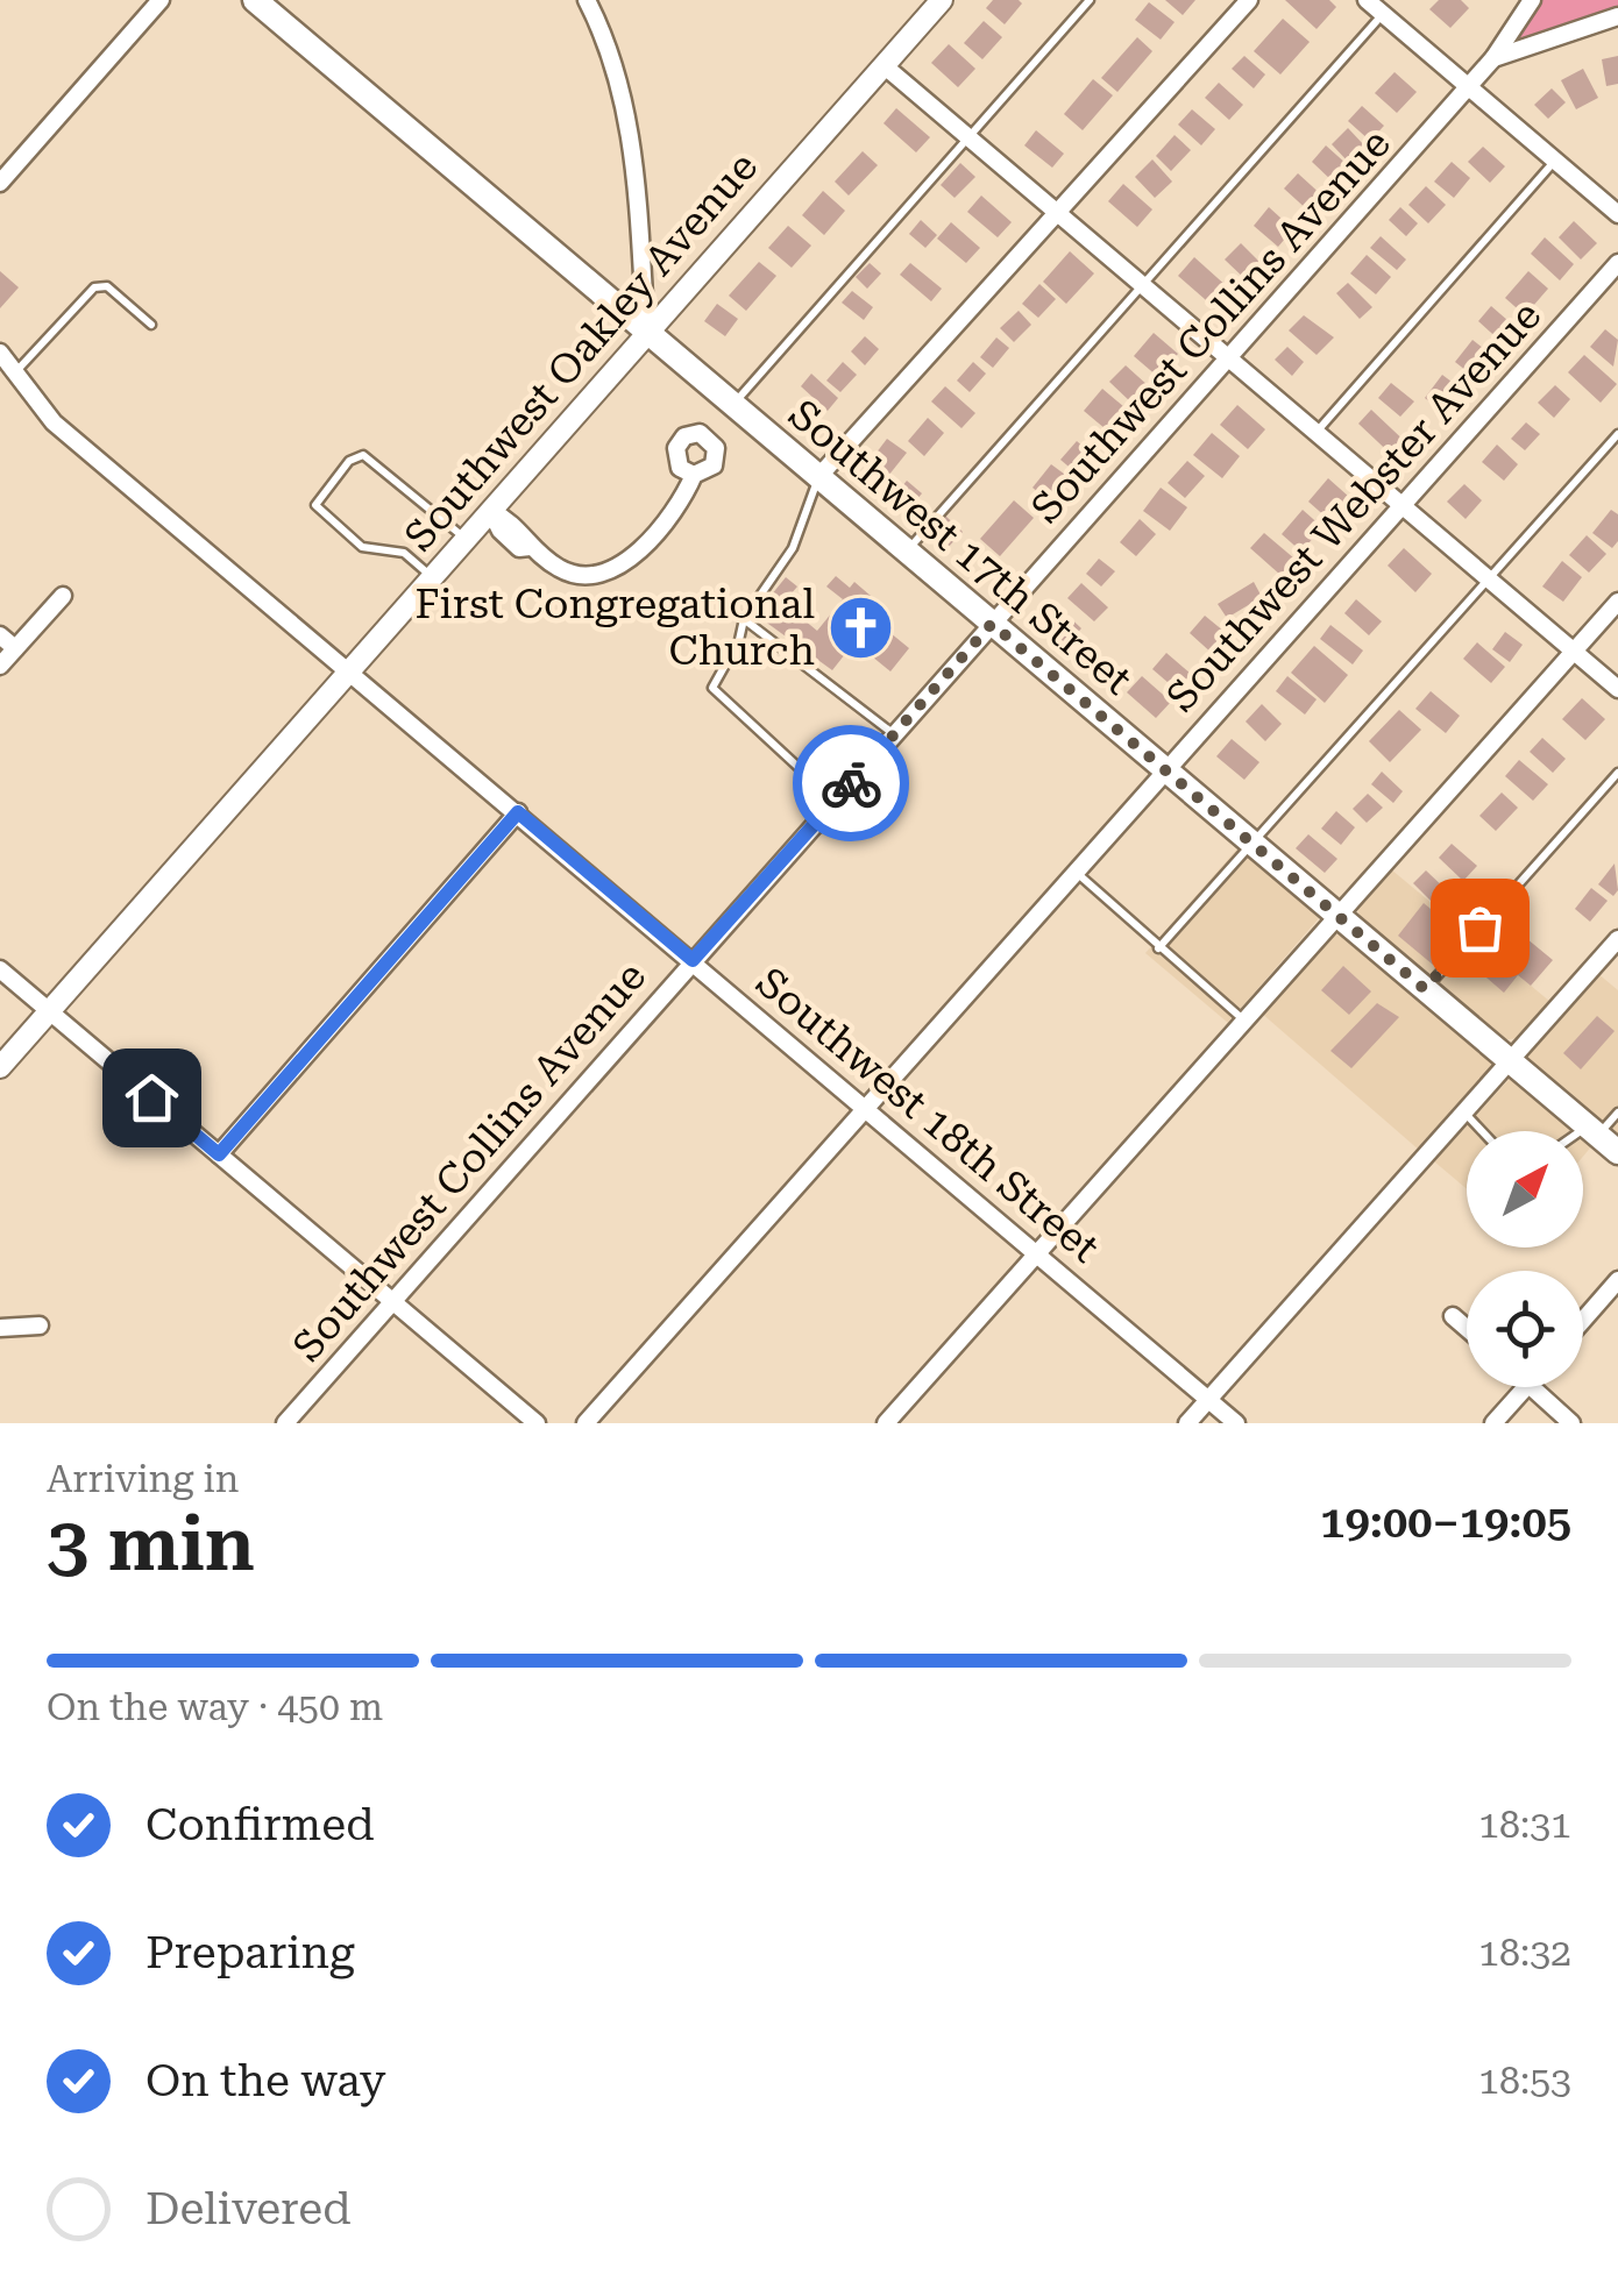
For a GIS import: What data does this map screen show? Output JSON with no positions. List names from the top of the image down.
{
  "streets": {
    "main road": ["Southwest 17th Street"],
    "street": [
      "Southwest Collins Avenue",
      "Southwest Oakley Avenue",
      "Southwest Webster Avenue",
      "Southwest 18th Street"
    ]
  },
  "crossings": [
    ["Southwest Collins Avenue", "Southwest 17th Street"],
    ["Southwest Collins Avenue", "Southwest 18th Street"],
    ["Southwest Oakley Avenue", "Southwest 17th Street"],
    ["Southwest Oakley Avenue", "Southwest 18th Street"],
    ["Southwest Webster Avenue", "Southwest 17th Street"],
    ["Southwest Webster Avenue", "Southwest 18th Street"]
  ],
  "places": {
    "church": ["First Congregational Church"]
  },
  "north": "top right",
  "page": {
    "heading": ["3 min", "Arriving in", "19:00–19:05"],
    "bar": "On the way · 450 m",
    "list": [
      ["Confirmed", "18:31"],
      ["Preparing", "18:32"],
      ["On the way", "18:53"],
      "Delivered"
    ]
  }
}
